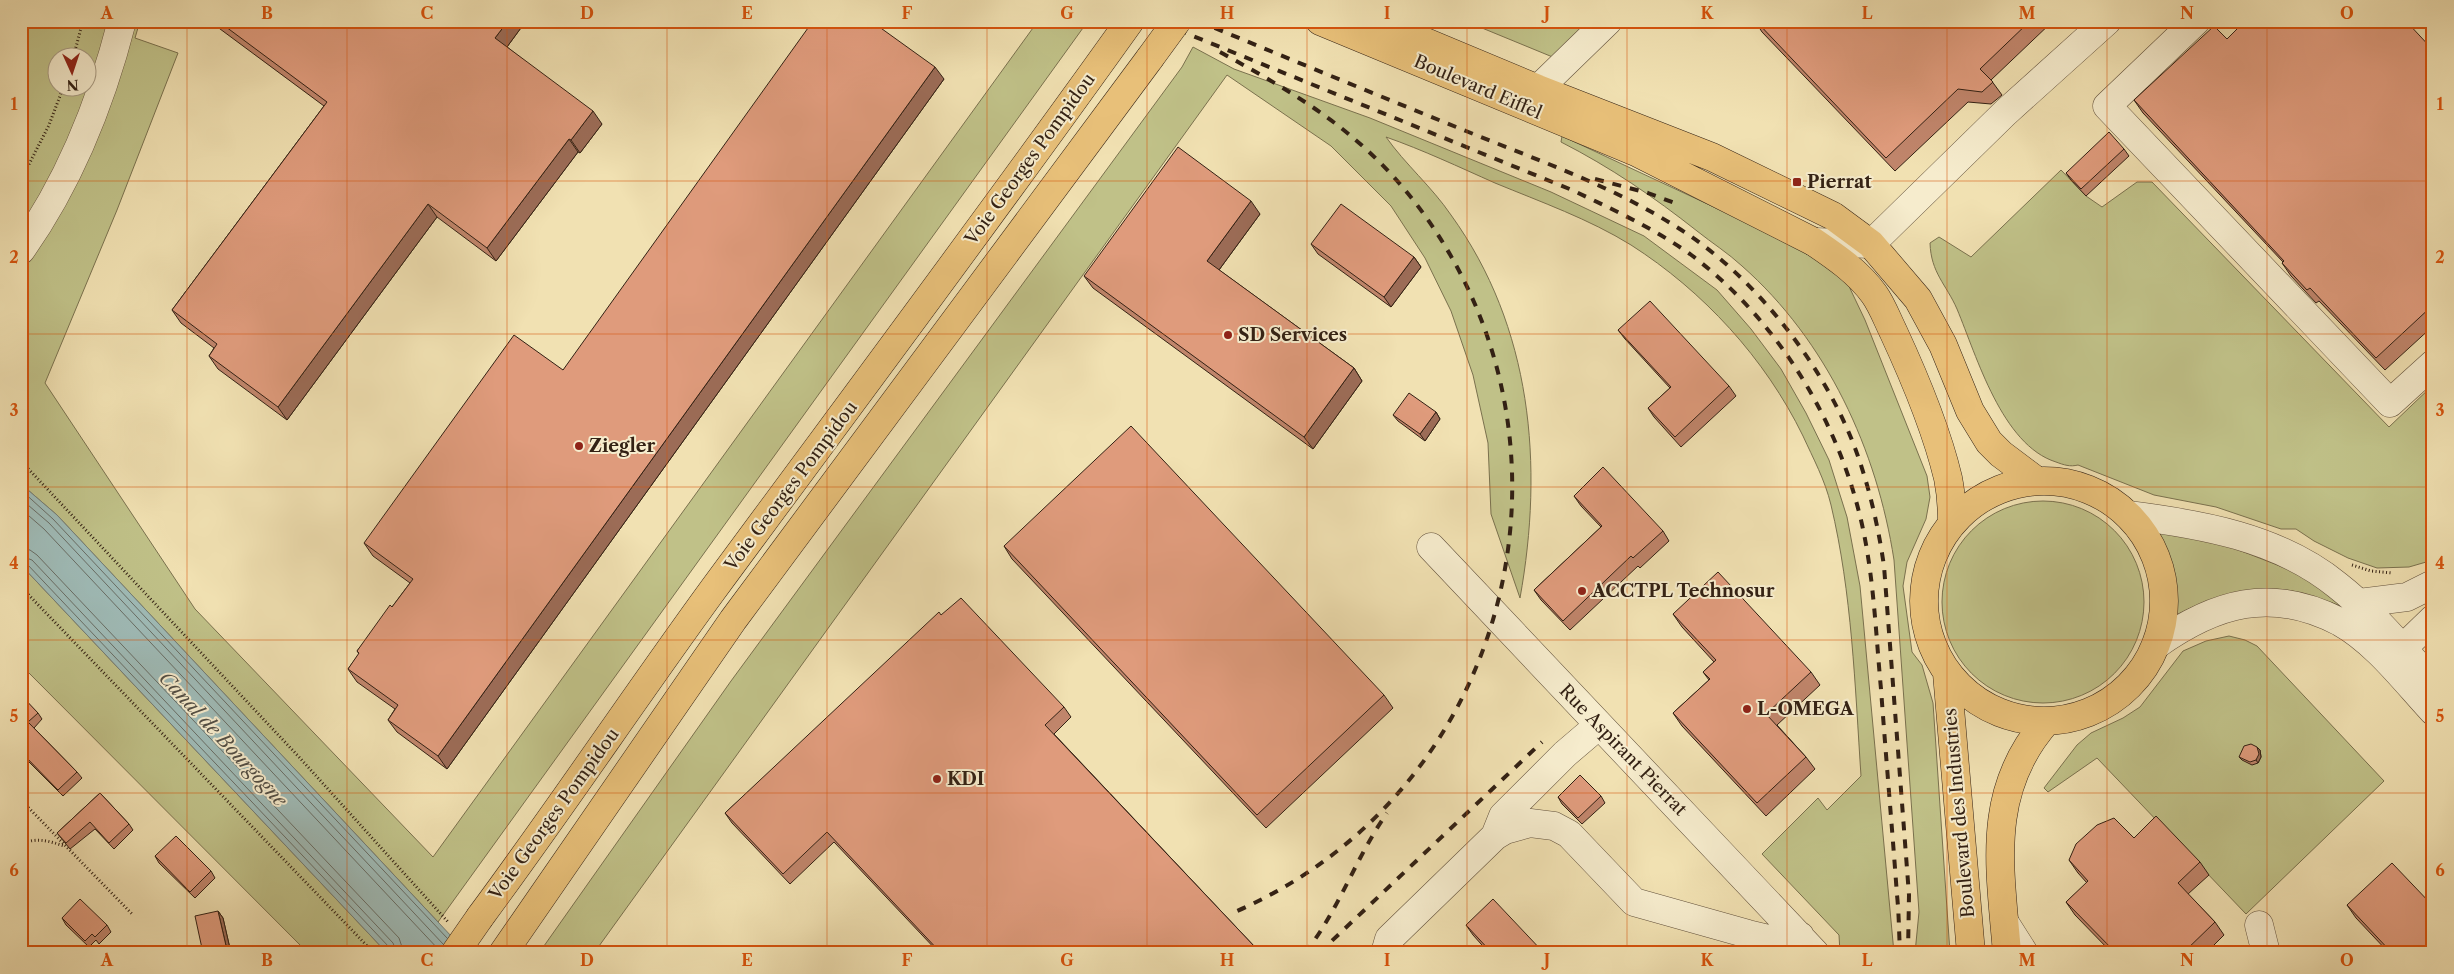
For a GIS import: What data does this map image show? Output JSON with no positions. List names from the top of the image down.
{
  "streets": {
    "main road": ["Boulevard Eiffel", "Voie Georges Pompidou", "Boulevard des Industries"],
    "street": ["Rue Aspirant Pierrat"]
  },
  "water": ["Canal de Bourgogne"],
  "places": {
    "transit": ["Pierrat"],
    "other": [
      "SD Services",
      "Ziegler",
      "ACCTPL Technosur",
      "L-OMEGA",
      "KDI"
    ]
  },
  "north": "bottom",
  "grid": {
    "columns": [
      "A",
      "B",
      "C",
      "D",
      "E",
      "F",
      "G",
      "H",
      "I",
      "J",
      "K",
      "L",
      "M",
      "N",
      "O"
    ],
    "rows": [
      "1",
      "2",
      "3",
      "4",
      "5",
      "6"
    ]
  }
}
